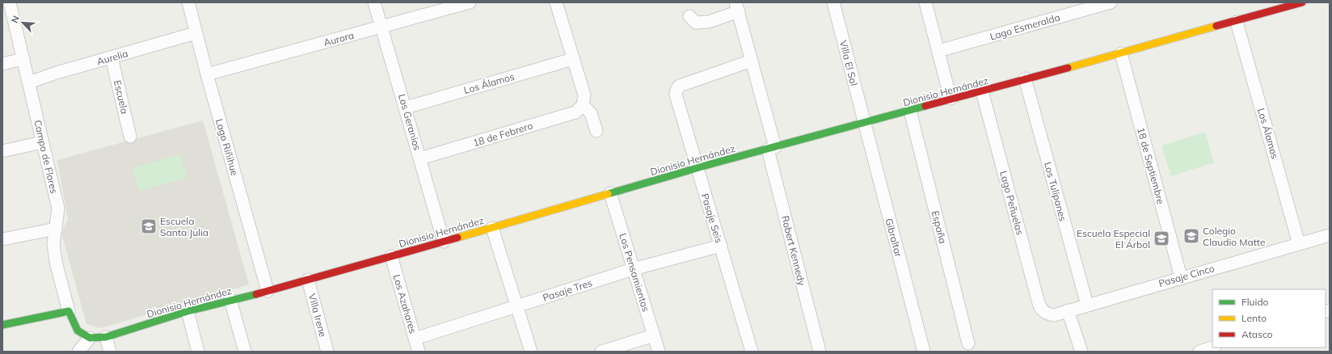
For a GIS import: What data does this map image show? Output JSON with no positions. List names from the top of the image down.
{
  "streets": {
    "street": [
      "Lago Esmeralda",
      "Aurora",
      "Aurelia",
      "Villa El Sol",
      "Los Álamos",
      "Dionisio Hernández",
      "Escuela",
      "Los Geranios",
      "18 de Febrero",
      "Lago Riñihue",
      "Campo de Flores",
      "18 de Septiembre",
      "Los Tulipanes",
      "Lago Peñuelas",
      "Pasaje Seis",
      "España",
      "Gibraltar",
      "Robert Kennedy",
      "Los Pensamientos",
      "Pasaje Cinco",
      "Pasaje Tres",
      "Los Azahares",
      "Villa Irene"
    ]
  },
  "crossings": [
    ["Aurora", "Los Geranios"],
    ["Aurora", "Lago Riñihue"],
    ["Aurelia", "Escuela"],
    ["Aurelia", "Lago Riñihue"],
    ["Aurelia", "Campo de Flores"],
    ["Villa El Sol", "Dionisio Hernández"],
    ["Villa El Sol", "Gibraltar"],
    ["Los Álamos", "Dionisio Hernández"],
    ["Los Álamos", "Los Geranios"],
    ["Los Álamos", "Pasaje Cinco"],
    ["Dionisio Hernández", "Los Geranios"],
    ["Dionisio Hernández", "Lago Riñihue"],
    ["Dionisio Hernández", "18 de Septiembre"],
    ["Dionisio Hernández", "Los Tulipanes"],
    ["Dionisio Hernández", "Lago Peñuelas"],
    ["Dionisio Hernández", "Pasaje Seis"],
    ["Dionisio Hernández", "España"],
    ["Dionisio Hernández", "Gibraltar"],
    ["Dionisio Hernández", "Robert Kennedy"],
    ["Dionisio Hernández", "Los Pensamientos"],
    ["Dionisio Hernández", "Los Azahares"],
    ["Dionisio Hernández", "Villa Irene"],
    ["Los Geranios", "18 de Febrero"],
    ["18 de Septiembre", "Pasaje Cinco"],
    ["Los Tulipanes", "Pasaje Cinco"],
    ["Lago Peñuelas", "Pasaje Cinco"],
    ["Pasaje Seis", "Robert Kennedy"],
    ["Pasaje Seis", "Pasaje Tres"],
    ["Los Pensamientos", "Pasaje Tres"],
    ["Pasaje Tres", "Los Azahares"]
  ],
  "places": {
    "school or university": ["Escuela Santa Julia", "Colegio Claudio Matte", "Escuela Especial El Árbol"]
  },
  "legend": ["Fluido", "Lento", "Atasco"],
  "north": "top left"
}
